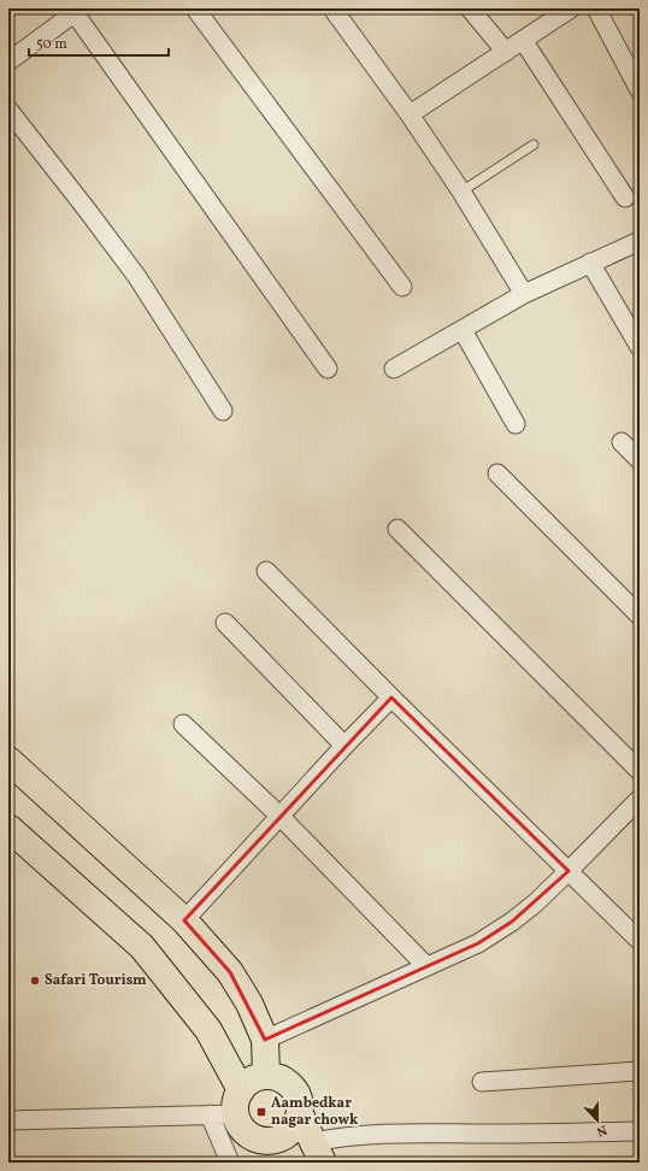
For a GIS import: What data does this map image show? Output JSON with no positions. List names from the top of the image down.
{
  "places": {
    "other": ["Safari Tourism"],
    "transit": ["Aambedkar nagar chowk"]
  },
  "scale_bar": "50 m",
  "north": "bottom"
}
